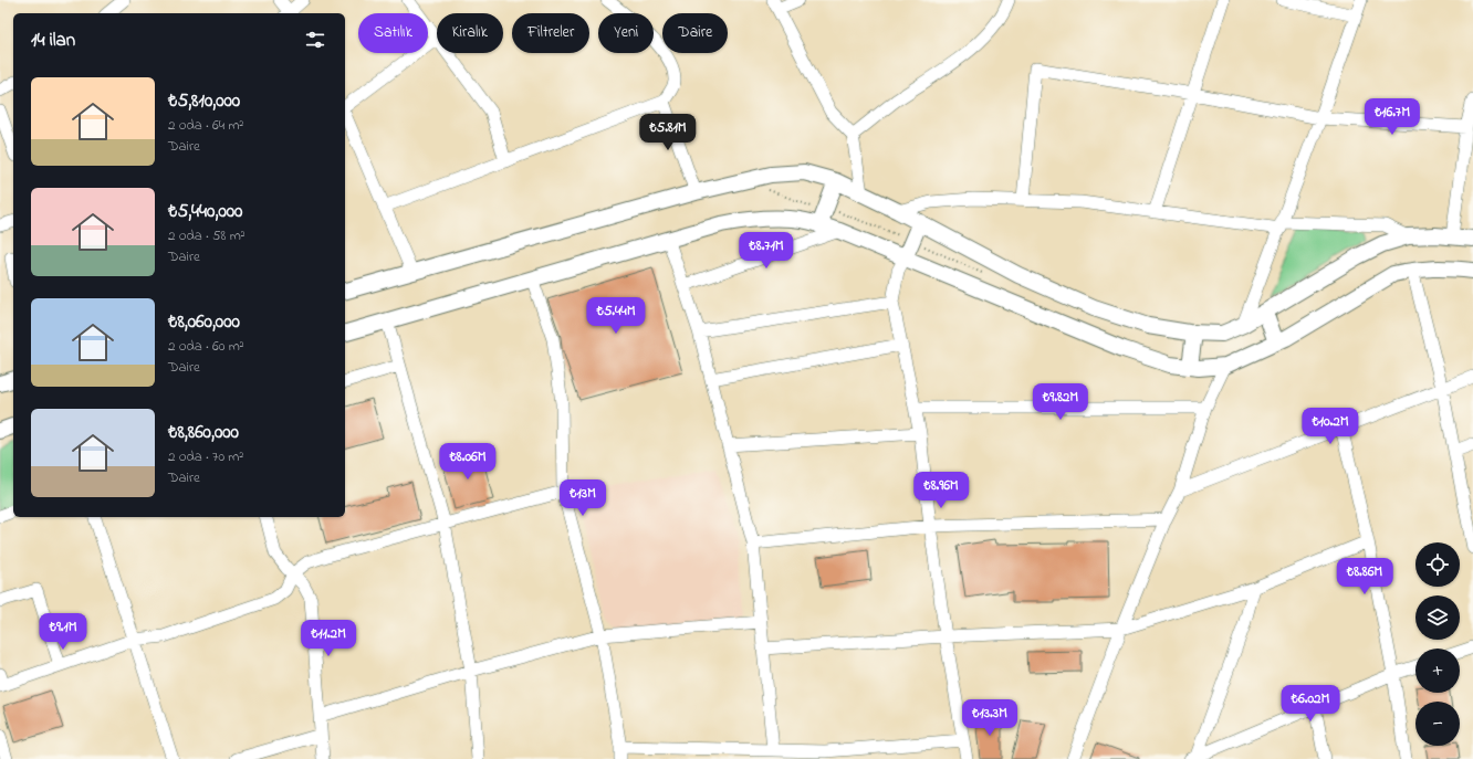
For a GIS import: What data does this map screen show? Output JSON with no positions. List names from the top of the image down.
{
  "page": {
    "chip": [
      "Satılık",
      "Kiralık",
      "Filtreler",
      "Yeni",
      "Daire"
    ],
    "heading": "14 ilan",
    "list": [
      {
        "name": "₺5,810,000",
        "note": "2 oda · 64 m² · Daire"
      },
      {
        "name": "₺5,440,000",
        "note": "2 oda · 58 m² · Daire"
      },
      {
        "name": "₺8,060,000",
        "note": "2 oda · 60 m² · Daire"
      },
      {
        "name": "₺8,860,000",
        "note": "2 oda · 70 m² · Daire"
      }
    ],
    "price": [
      "₺16.7M",
      "₺5.81M",
      "₺8.71M",
      "₺5.44M",
      "₺9.82M",
      "₺10.2M",
      "₺8.06M",
      "₺8.96M",
      "₺13M",
      "₺8.86M",
      "₺9.1M",
      "₺11.2M",
      "₺6.02M",
      "₺13.3M"
    ],
    "map_buttons": ["+", "−"]
  }
}
